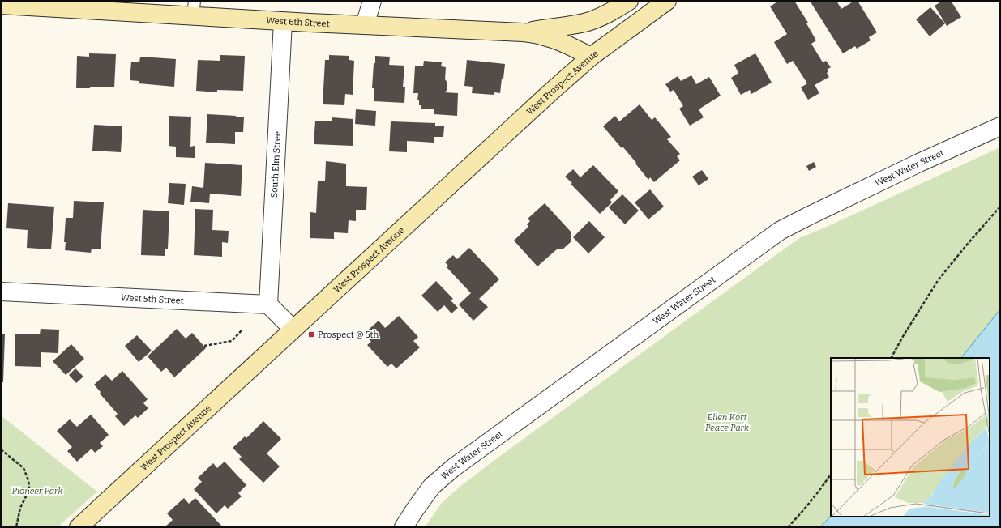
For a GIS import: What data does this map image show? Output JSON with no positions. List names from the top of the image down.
{
  "streets": {
    "main road": ["West 6th Street", "West Prospect Avenue"],
    "street": ["South Elm Street", "West Water Street", "West 5th Street"]
  },
  "crossings": [
    ["West 6th Street", "West Prospect Avenue"],
    ["West 6th Street", "South Elm Street"],
    ["South Elm Street", "West 5th Street"]
  ],
  "parks": ["Ellen Kort Peace Park", "Pioneer Park"],
  "places": {
    "transit": ["Prospect @ 5th"]
  }
}
